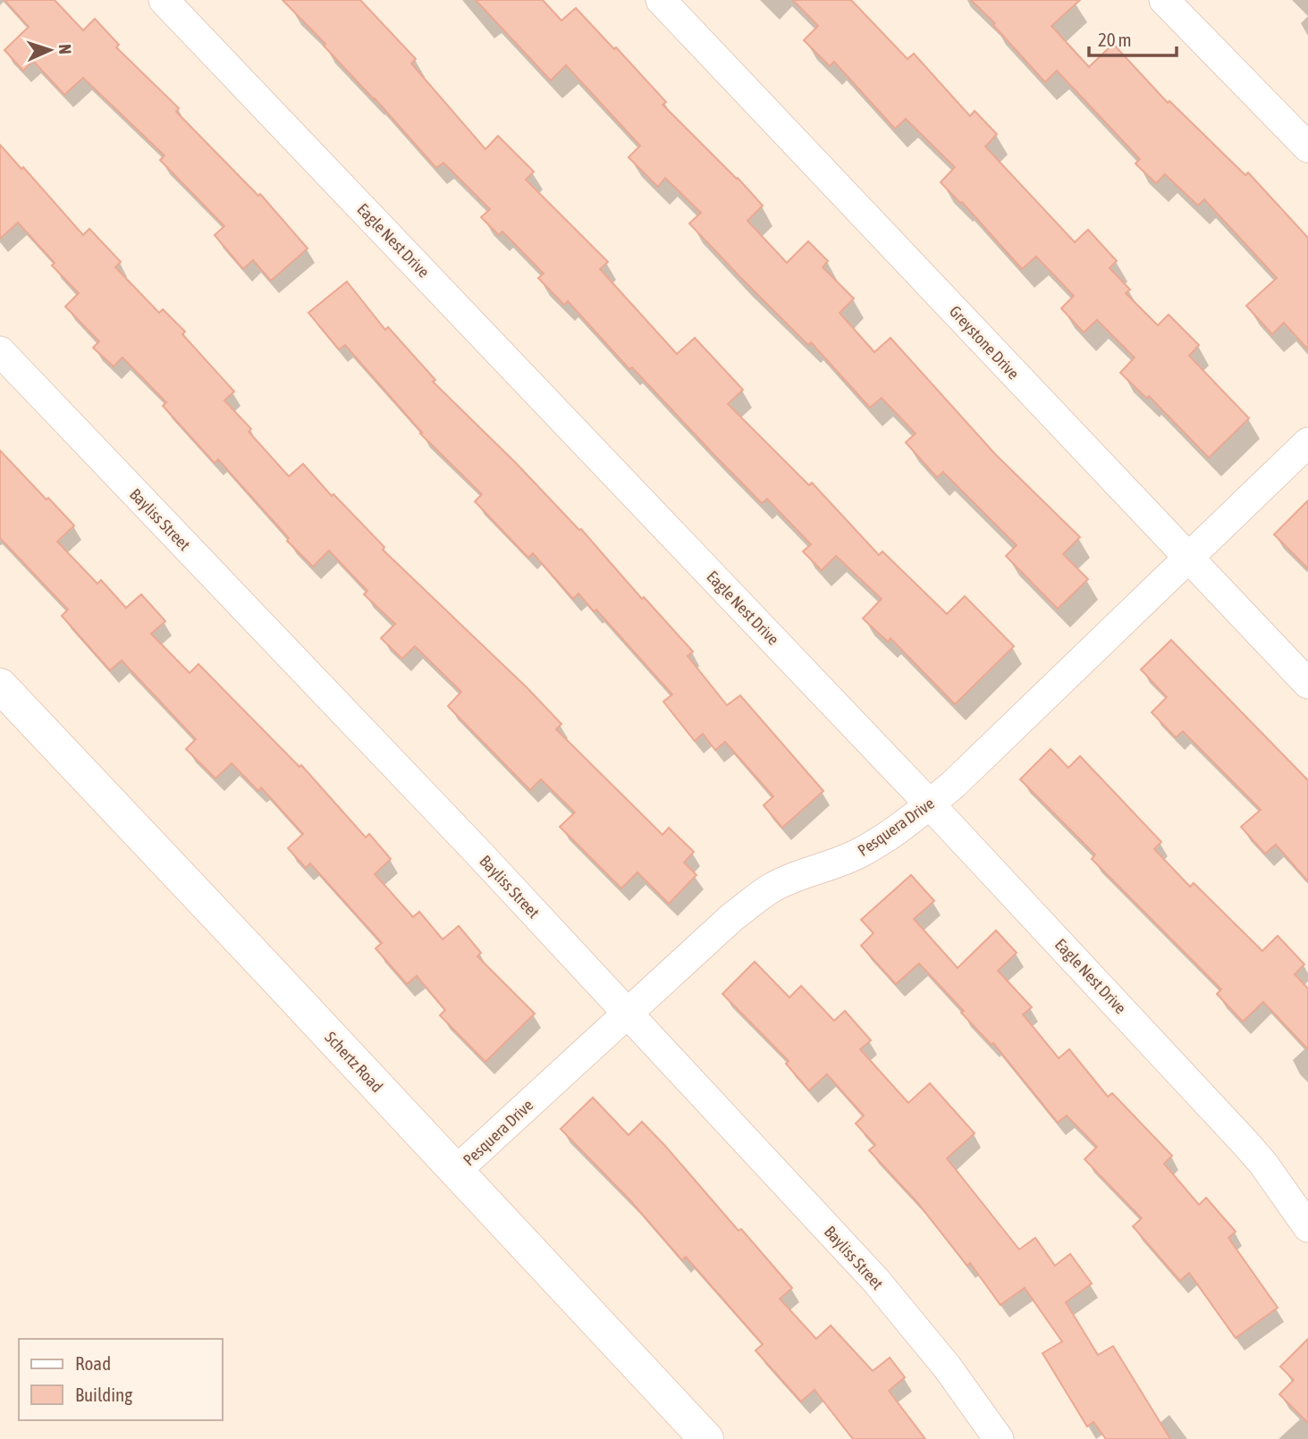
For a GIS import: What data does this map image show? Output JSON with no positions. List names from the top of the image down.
{
  "streets": {
    "street": [
      "Eagle Nest Drive",
      "Greystone Drive",
      "Bayliss Street",
      "Pesquera Drive",
      "Schertz Road"
    ]
  },
  "crossings": [
    ["Eagle Nest Drive", "Pesquera Drive"],
    ["Greystone Drive", "Pesquera Drive"],
    ["Bayliss Street", "Pesquera Drive"],
    ["Pesquera Drive", "Schertz Road"]
  ],
  "legend": ["Road", "Building"],
  "scale_bar": "20 m",
  "north": "right"
}
